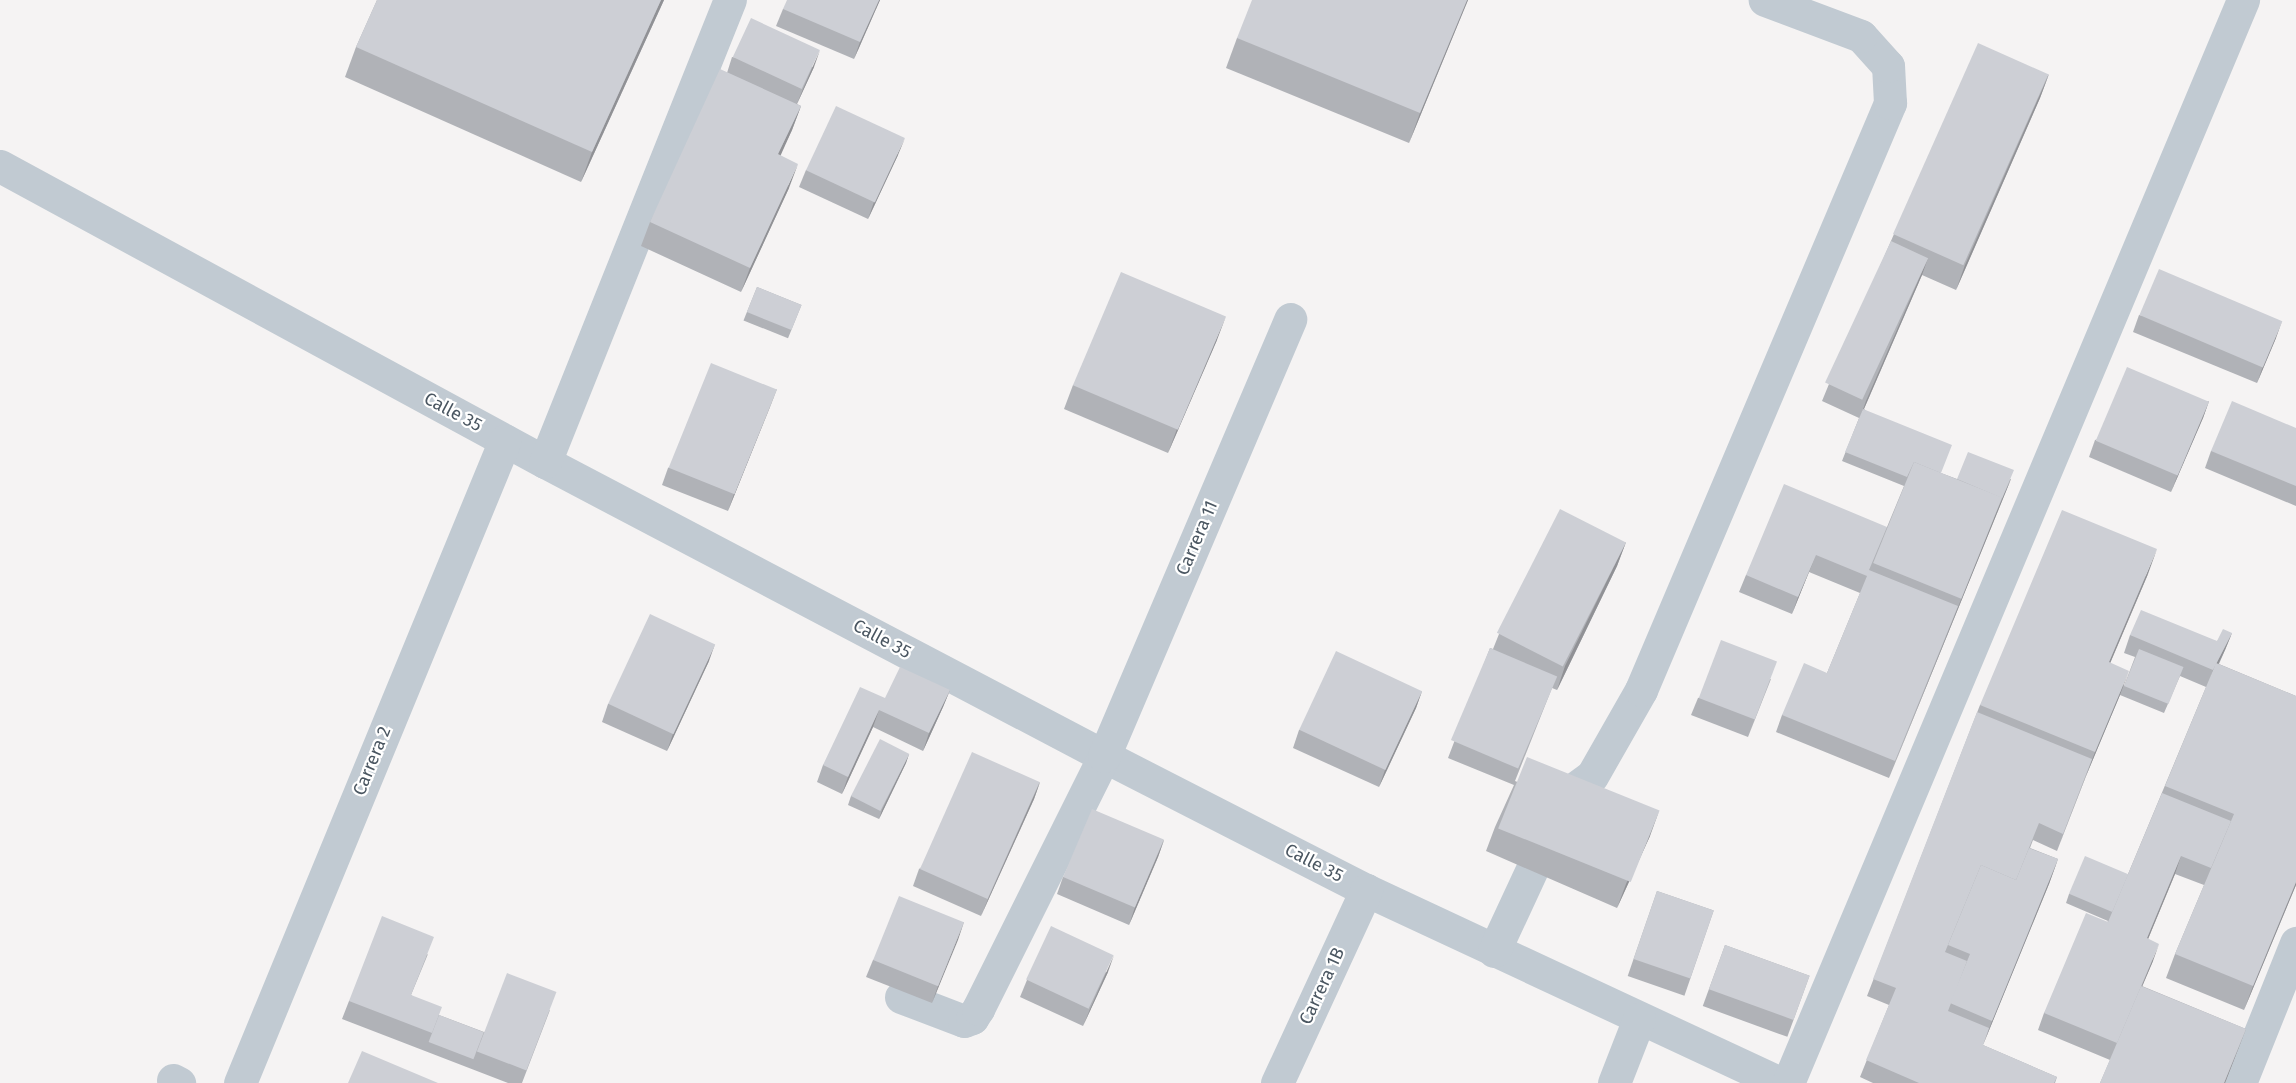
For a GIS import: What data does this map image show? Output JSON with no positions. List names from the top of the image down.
{
  "streets": {
    "street": [
      "Calle 35",
      "Carrera 11",
      "Carrera 2",
      "Carrera 1B"
    ]
  },
  "crossings": [
    ["Calle 35", "Carrera 11"],
    ["Calle 35", "Carrera 2"],
    ["Calle 35", "Carrera 1B"]
  ]
}
